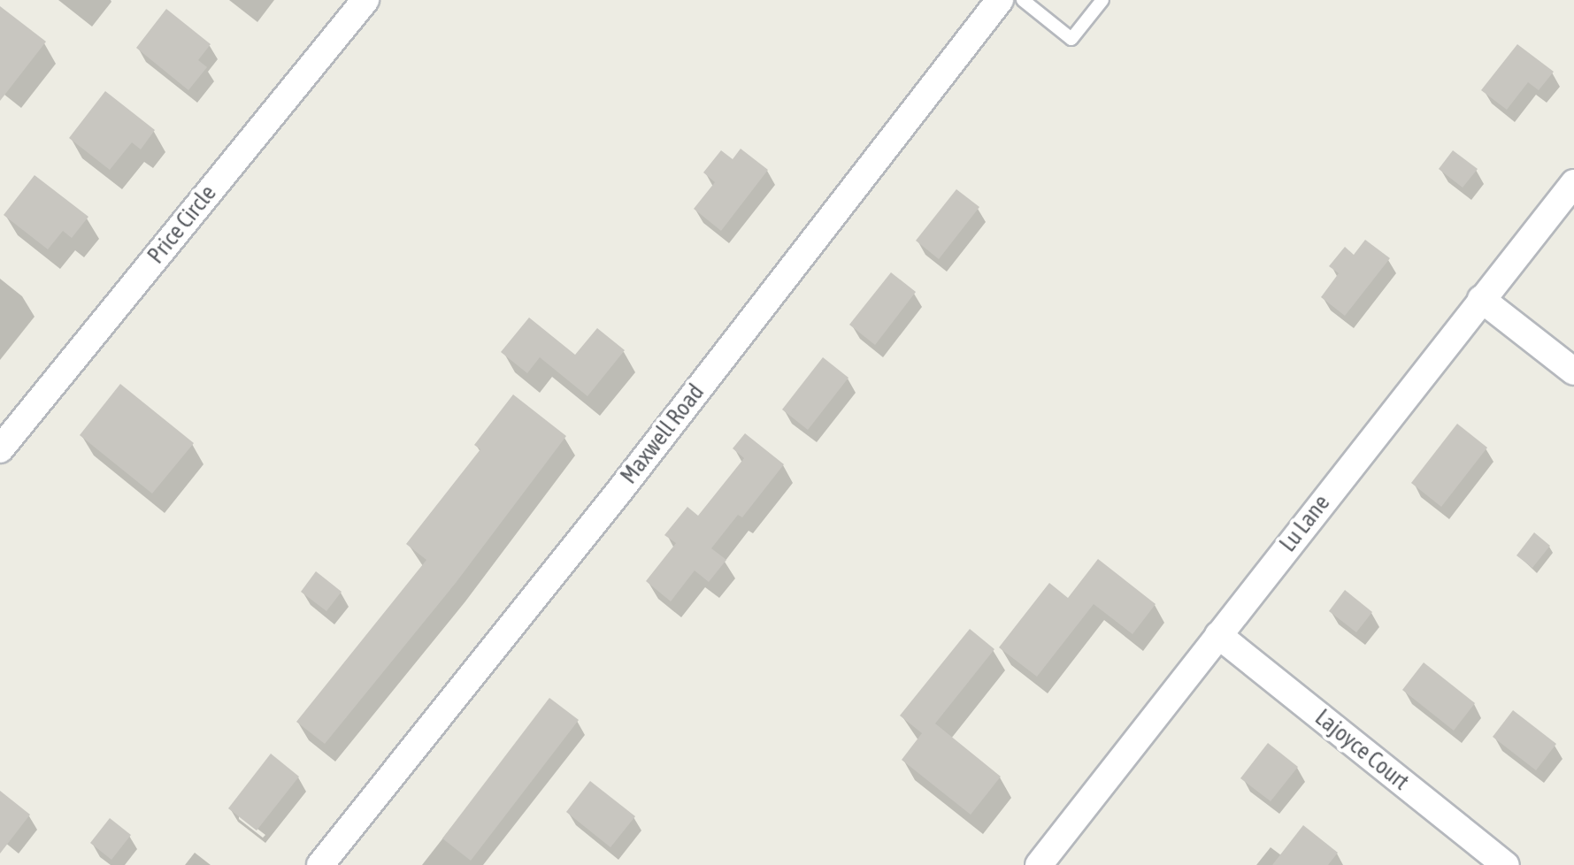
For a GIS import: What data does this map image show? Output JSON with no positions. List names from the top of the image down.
{
  "streets": {
    "street": [
      "Price Circle",
      "Maxwell Road",
      "Lu Lane",
      "Lajoyce Court"
    ]
  },
  "crossings": [
    ["Lu Lane", "Lajoyce Court"]
  ]
}
